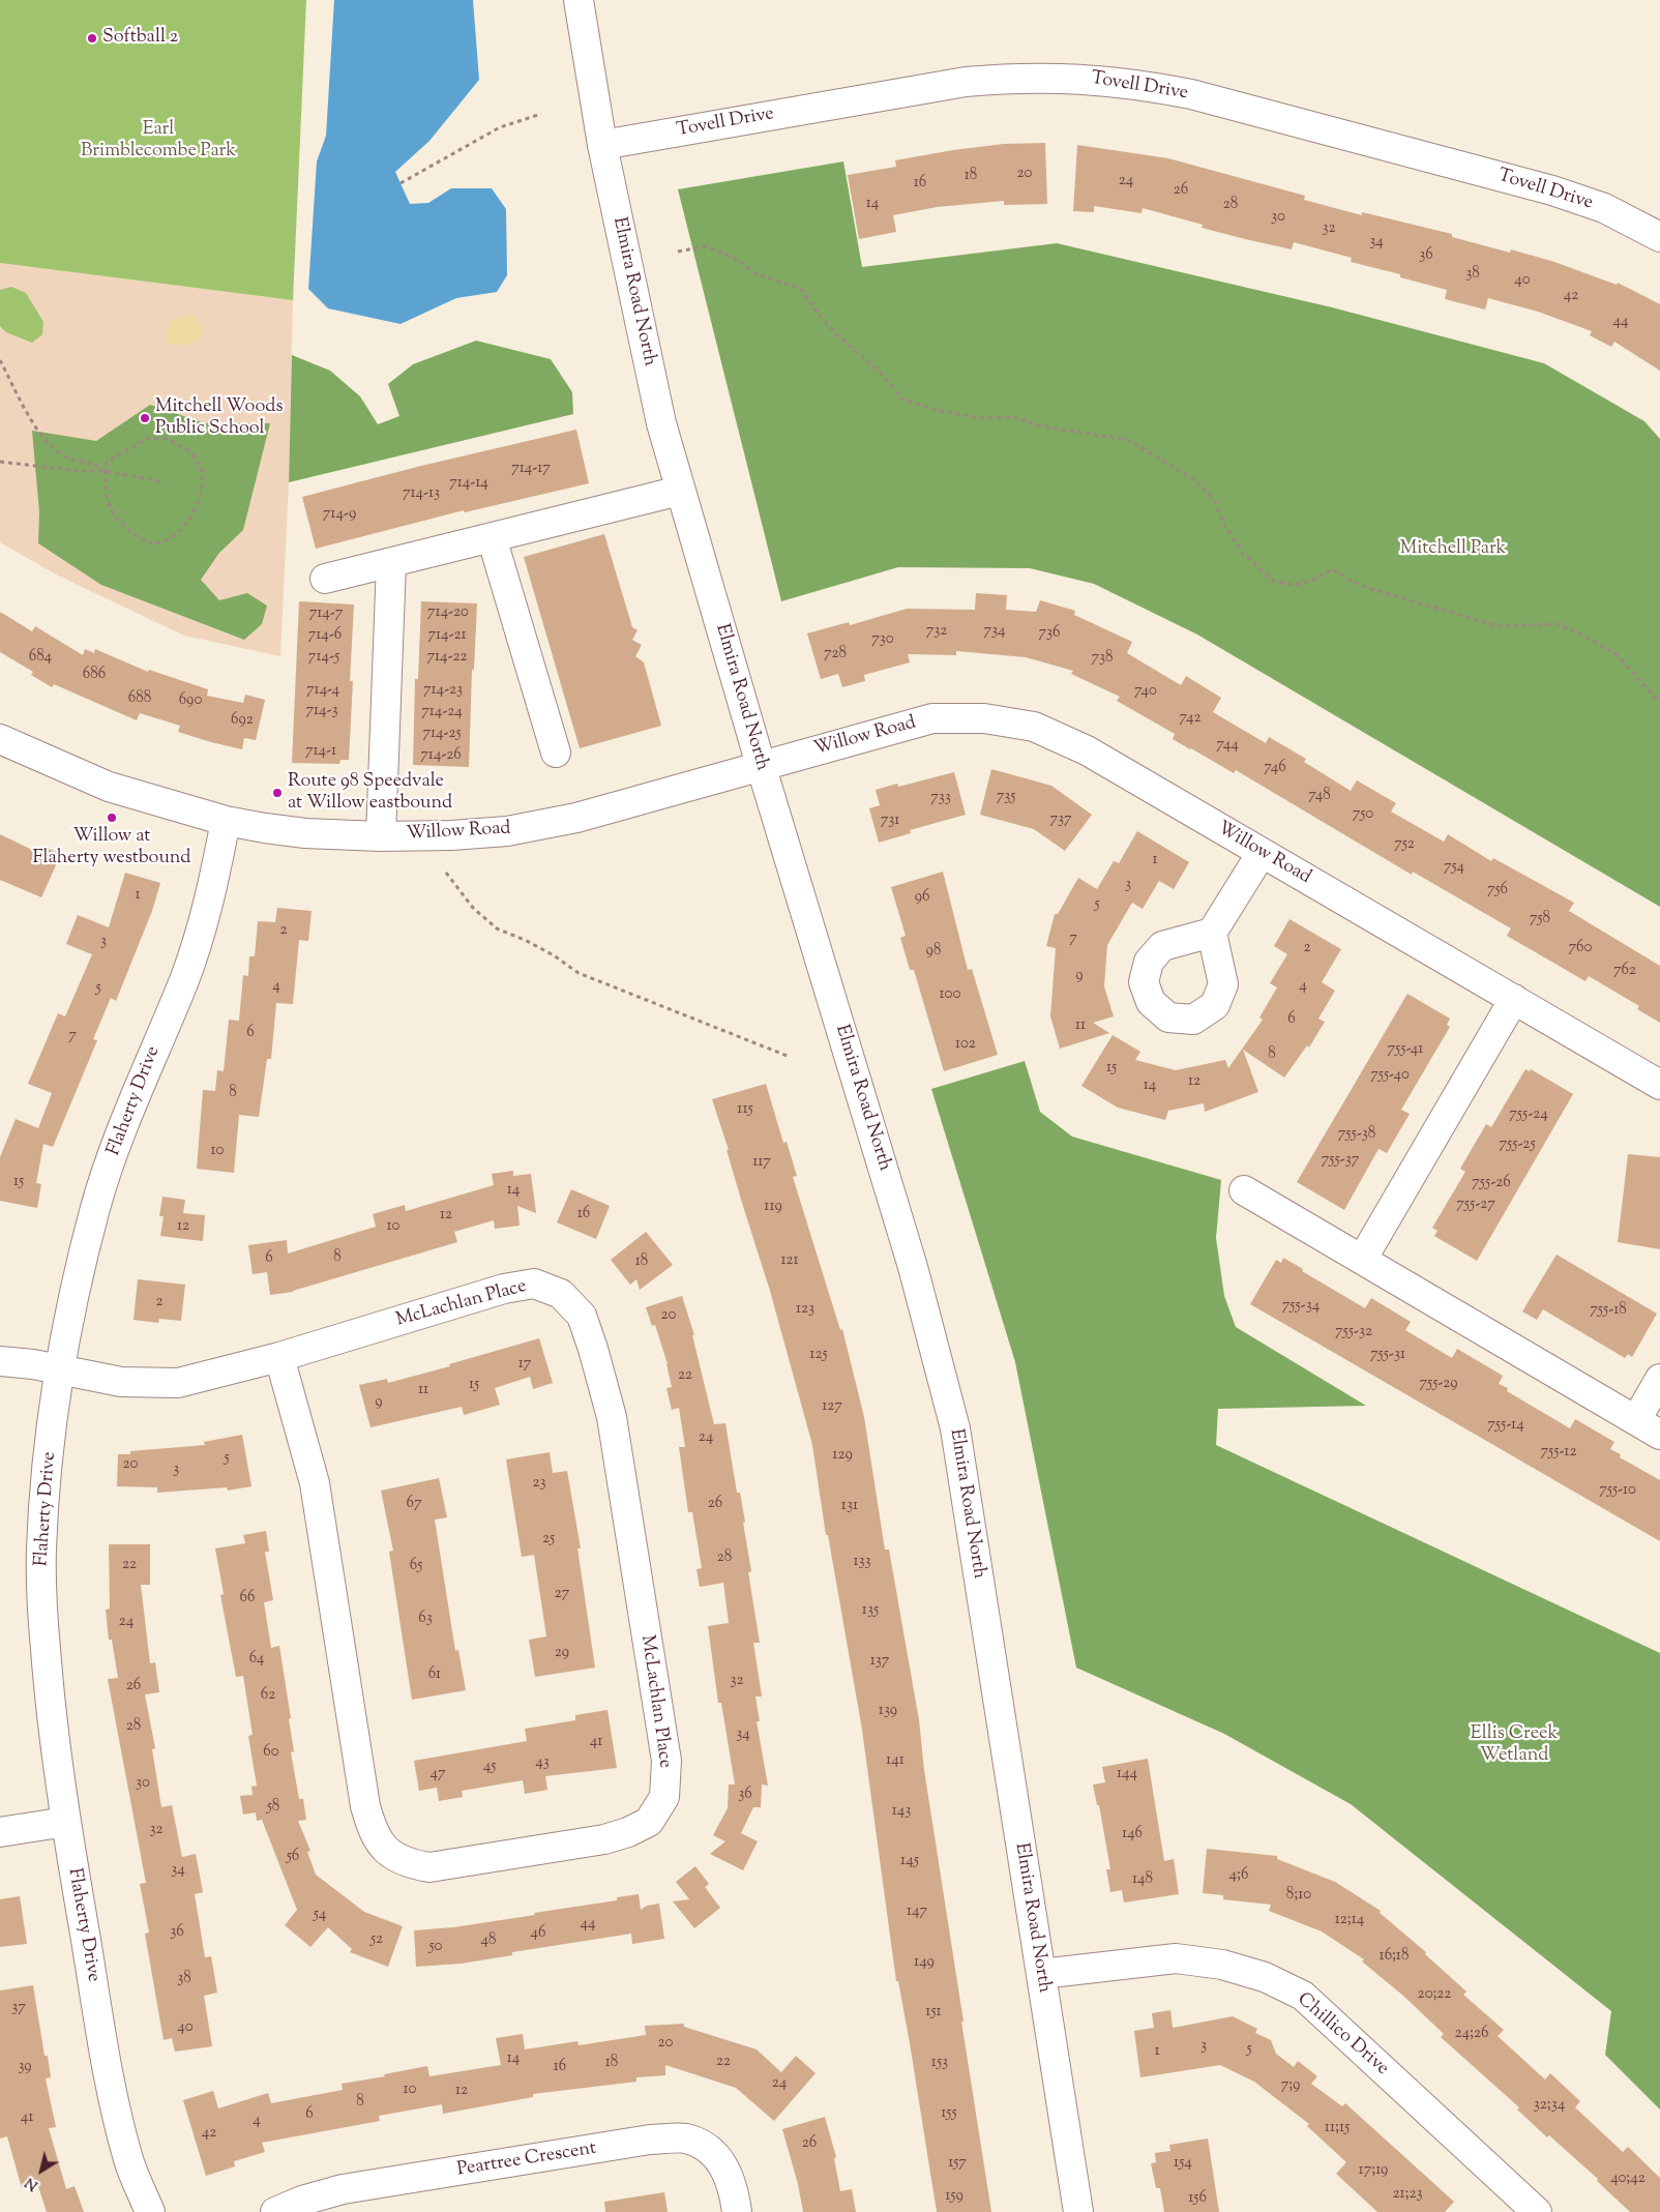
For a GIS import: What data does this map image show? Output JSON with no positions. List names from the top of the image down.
{
  "streets": {
    "street": [
      "Tovell Drive",
      "Elmira Road North",
      "Willow Road",
      "Flaherty Drive",
      "McLachlan Place",
      "Chillico Drive",
      "Peartree Crescent"
    ]
  },
  "crossings": [
    ["Tovell Drive", "Elmira Road North"],
    ["Elmira Road North", "Willow Road"],
    ["Elmira Road North", "Chillico Drive"],
    ["Willow Road", "Flaherty Drive"],
    ["Flaherty Drive", "McLachlan Place"]
  ],
  "parks": ["Earl Brimblecombe Park", "Mitchell Park", "Ellis Creek Wetland"],
  "places": [
    "Softball 2",
    "Mitchell Woods Public School",
    "Route 98 Speedvale at Willow eastbound",
    "Willow at Flaherty westbound"
  ],
  "house_numbers": [
    "20",
    "18",
    "24",
    "16",
    "26",
    "14",
    "28",
    "30",
    "32",
    "34",
    "36",
    "38",
    "40",
    "42",
    "44",
    "714-17",
    "714-14",
    "714-13",
    "714-9",
    "714-20",
    "714-7",
    "732",
    "734",
    "736",
    "714-6",
    "714-21",
    "730",
    "728",
    "684",
    "714-5",
    "714-22",
    "738",
    "686",
    "714-4",
    "714-23",
    "740",
    "688",
    "690",
    "714-3",
    "714-24",
    "742",
    "692",
    "714-25",
    "744",
    "714-1",
    "714-26",
    "746",
    "748",
    "735",
    "733",
    "750",
    "737",
    "731",
    "752",
    "1",
    "754",
    "3",
    "756",
    "1",
    "96",
    "5",
    "758",
    "2",
    "7",
    "3",
    "2",
    "760",
    "98",
    "762",
    "9",
    "4",
    "4",
    "5",
    "100",
    "6",
    "11",
    "6",
    "7",
    "102",
    "755-41",
    "8",
    "15",
    "755-40",
    "12",
    "14",
    "8",
    "115",
    "755-24",
    "755-38",
    "755-25",
    "10",
    "755-37",
    "117",
    "15",
    "755-26",
    "14",
    "755-27",
    "119",
    "16",
    "12",
    "12",
    "10",
    "8",
    "6",
    "121",
    "18",
    "2",
    "755-34",
    "123",
    "755-18",
    "20",
    "755-32",
    "125",
    "755-31",
    "17",
    "22",
    "755-29",
    "15",
    "11",
    "9",
    "127",
    "755-14",
    "24",
    "755-12",
    "129",
    "5",
    "20",
    "3",
    "23",
    "755-10",
    "67",
    "26",
    "131",
    "25",
    "28",
    "133",
    "22",
    "65",
    "27",
    "66",
    "135",
    "63",
    "24",
    "29",
    "64",
    "137",
    "61",
    "32",
    "26",
    "62",
    "139",
    "28",
    "34",
    "41",
    "60",
    "141",
    "43",
    "45",
    "47",
    "144",
    "30",
    "36",
    "58",
    "143",
    "32",
    "146",
    "56",
    "145",
    "34",
    "4;6",
    "148",
    "8;10",
    "147",
    "54",
    "12;14",
    "44",
    "36",
    "46",
    "52",
    "48",
    "50",
    "16;18",
    "149",
    "38",
    "20;22",
    "37",
    "151",
    "40",
    "24;26",
    "20",
    "3",
    "5",
    "1",
    "14",
    "22",
    "18",
    "153",
    "39",
    "16",
    "24",
    "7;9",
    "10",
    "12",
    "8",
    "32;34",
    "155",
    "6",
    "41",
    "4",
    "11;15",
    "42",
    "26",
    "157",
    "154",
    "17;19",
    "40;42",
    "21;23",
    "159",
    "156"
  ],
  "north": "bottom left"
}
